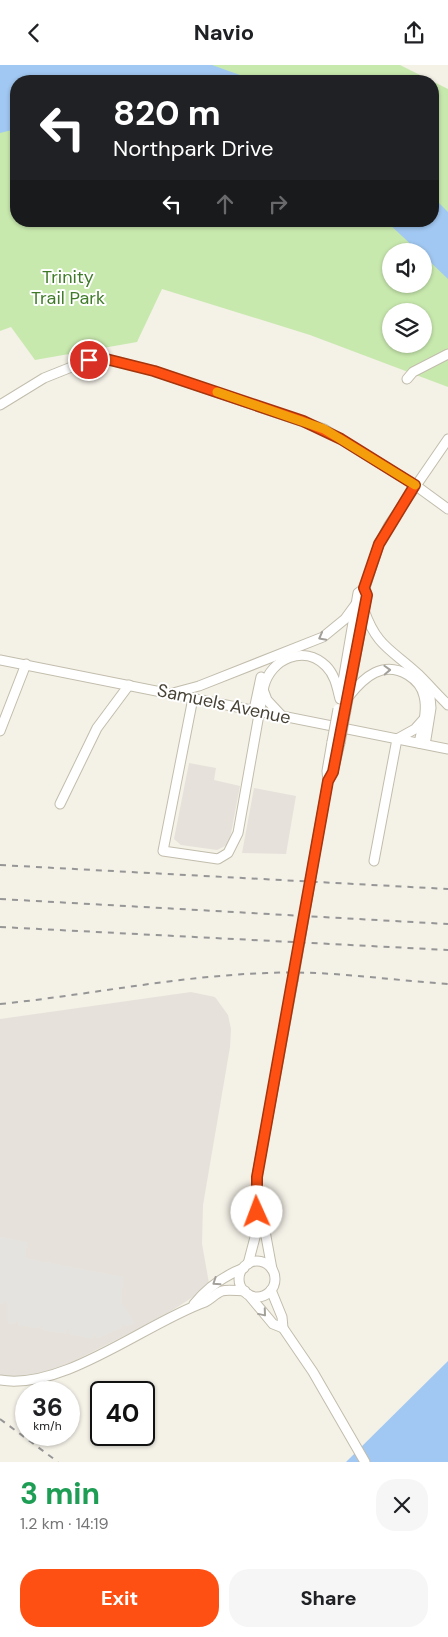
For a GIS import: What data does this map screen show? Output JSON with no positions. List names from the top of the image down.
{
  "streets": {
    "street": ["Samuels Avenue"]
  },
  "parks": ["Trinity Trail Park"],
  "page": {
    "header": "Navio",
    "turn": ["820 m", "Northpark Drive"],
    "speed": "36 km/h",
    "limit": "40",
    "heading": ["3 min", "1.2 km · 14:19"],
    "buttons": ["Exit", "Share"]
  }
}
